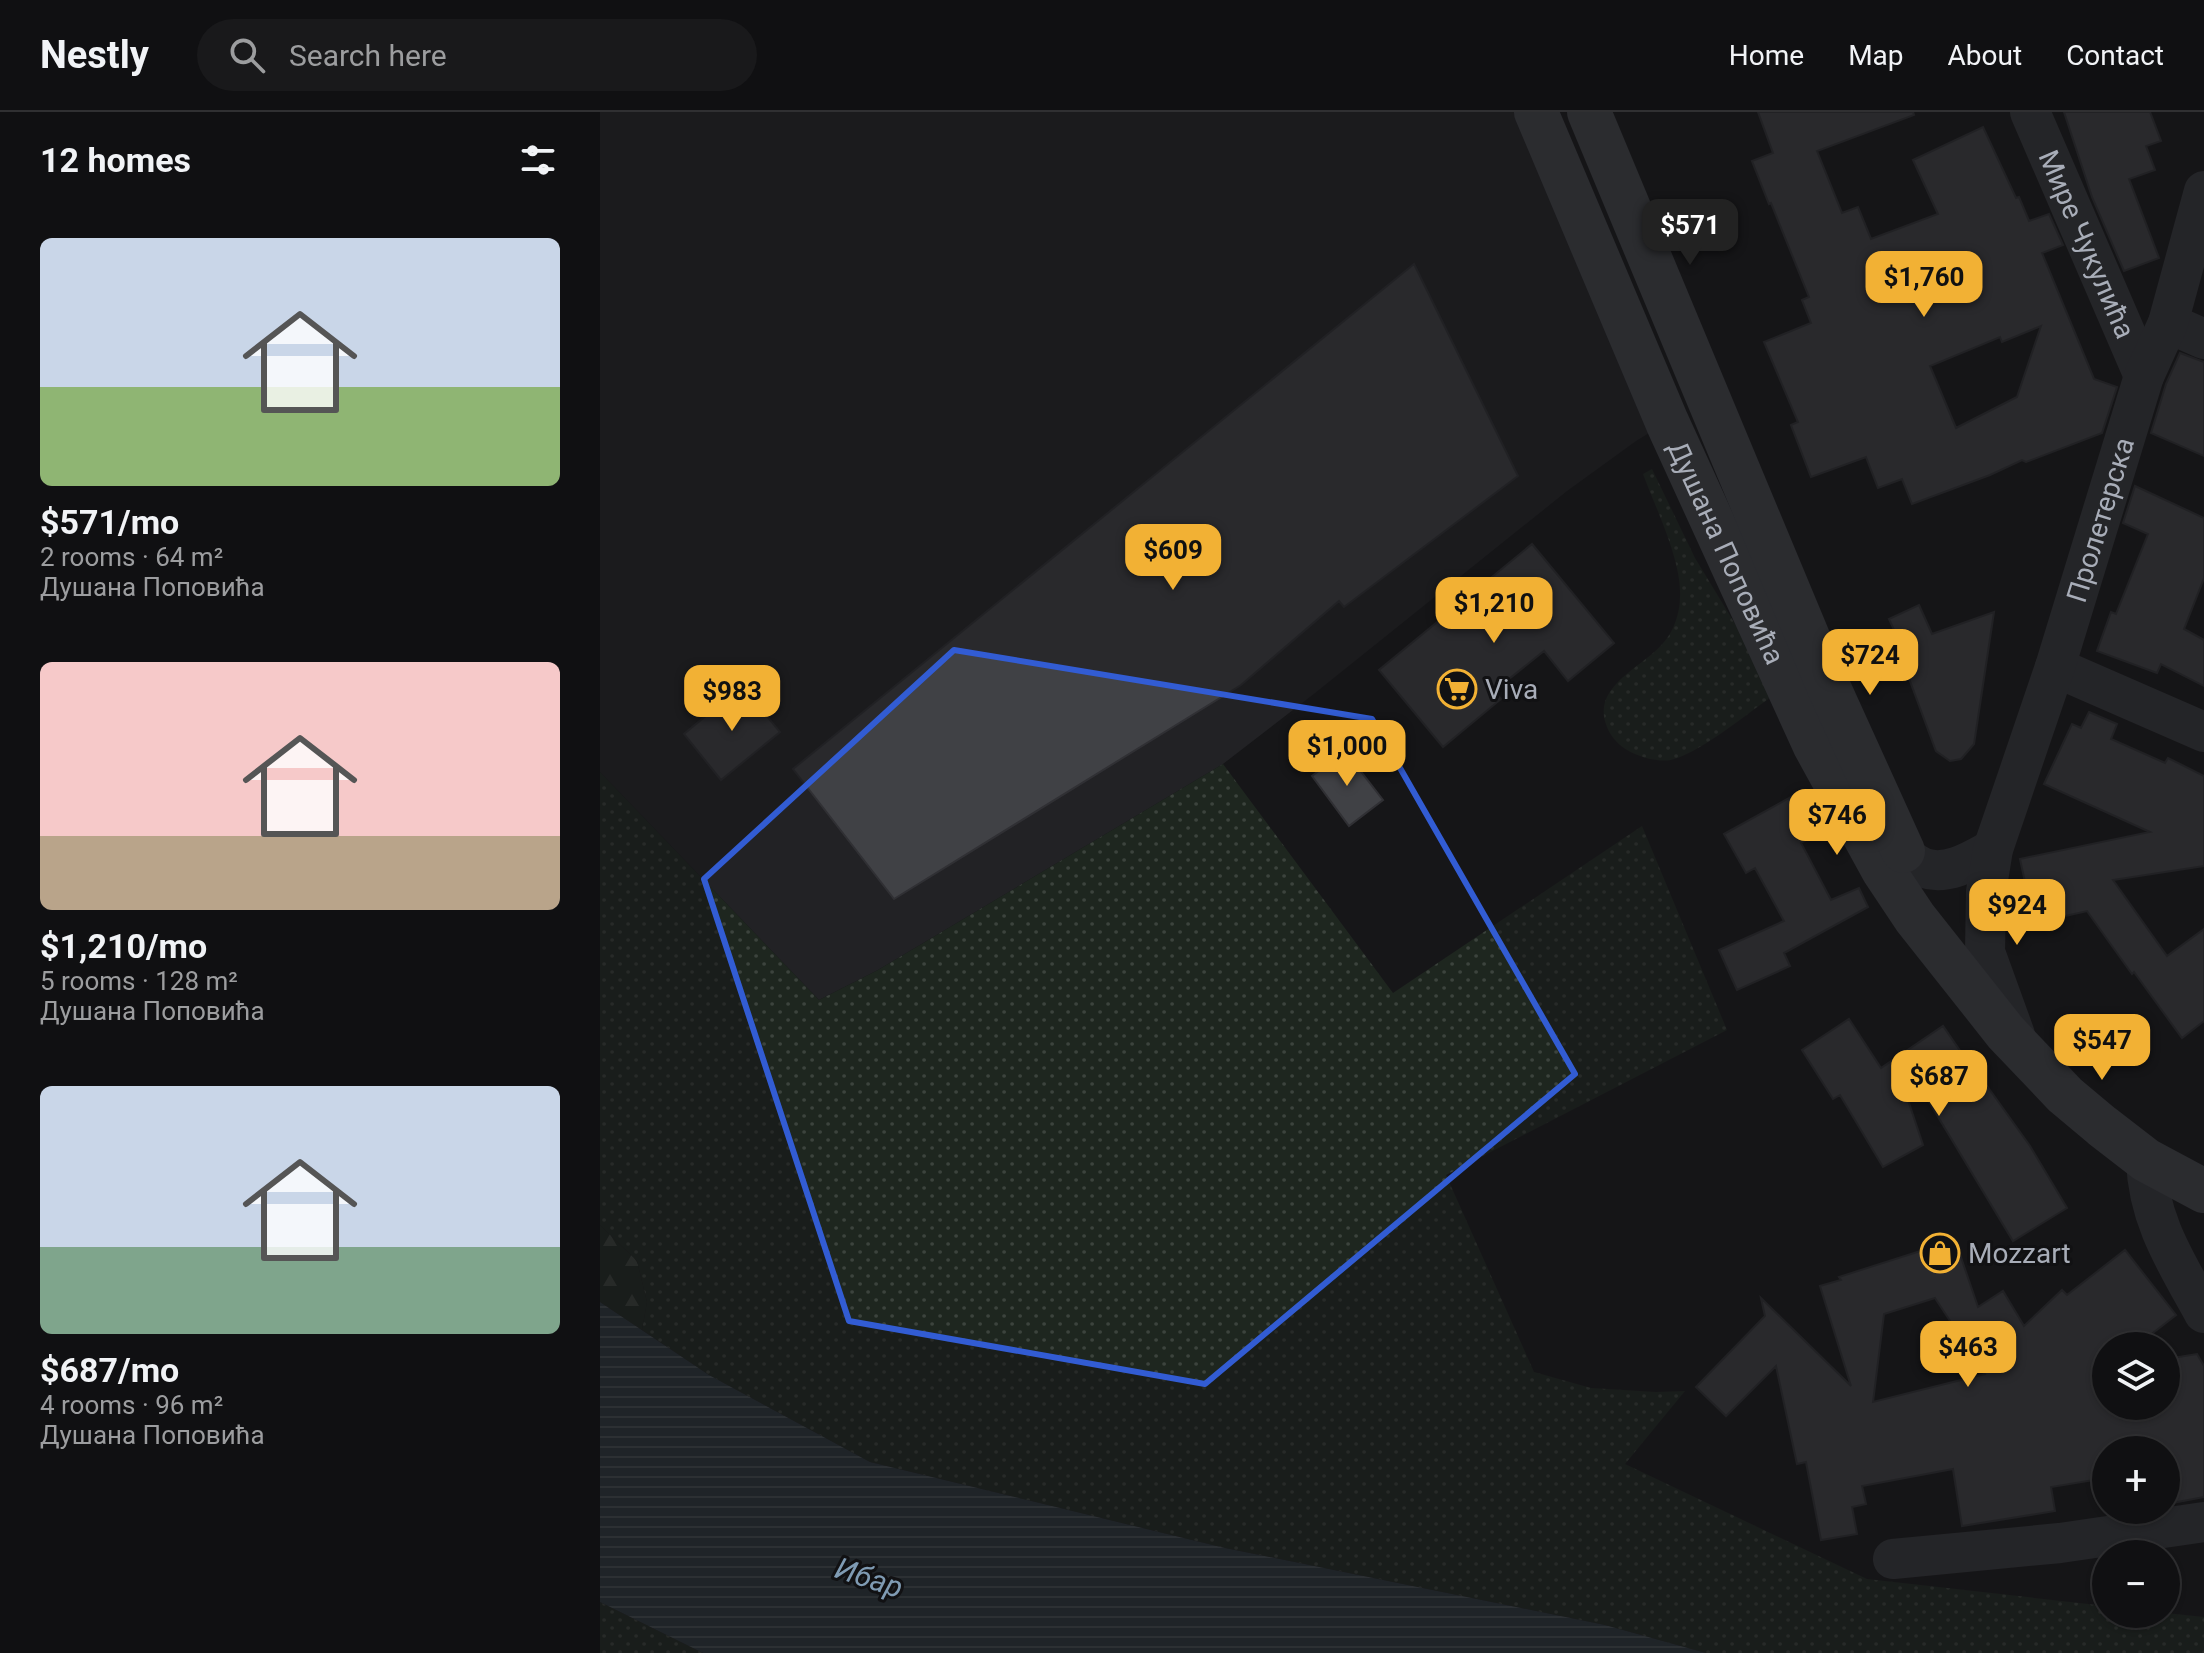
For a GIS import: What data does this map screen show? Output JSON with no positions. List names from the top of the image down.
{
  "streets": {
    "main road": ["Душана Поповића"],
    "street": ["Мире Чукулића", "Пролетерска"]
  },
  "crossings": [
    ["Мире Чукулића", "Пролетерска"],
    ["Пролетерска", "Душана Поповића"]
  ],
  "water": ["Ибар"],
  "places": {
    "supermarket": ["Viva"],
    "shop": ["Mozzart"]
  },
  "page": {
    "header": "Nestly",
    "search": "Search here",
    "nav": [
      "Home",
      "Map",
      "About",
      "Contact"
    ],
    "heading": "12 homes",
    "price": [
      "$571",
      "$1,760",
      "$609",
      "$1,210",
      "$724",
      "$983",
      "$1,000",
      "$746",
      "$924",
      "$547",
      "$687",
      "$463"
    ],
    "list": [
      {
        "name": "$571/mo",
        "note": "2 rooms · 64 m² · Душана Поповића"
      },
      {
        "name": "$1,210/mo",
        "note": "5 rooms · 128 m² · Душана Поповића"
      },
      {
        "name": "$687/mo",
        "note": "4 rooms · 96 m² · Душана Поповића"
      }
    ],
    "map_buttons": ["+", "−"]
  }
}
